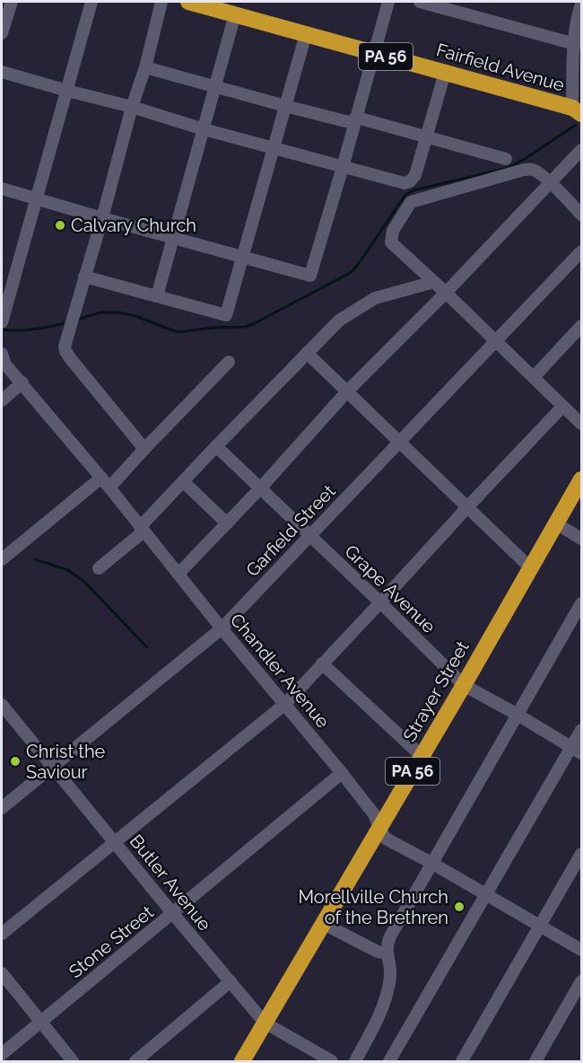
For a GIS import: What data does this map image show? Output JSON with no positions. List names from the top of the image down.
{
  "streets": {
    "highway": ["PA 56", "Fairfield Avenue", "Strayer Street"],
    "street": [
      "Garfield Street",
      "Grape Avenue",
      "Chandler Avenue",
      "Butler Avenue",
      "Stone Street"
    ]
  },
  "crossings": [
    ["Garfield Street", "Grape Avenue"],
    ["Garfield Street", "Chandler Avenue"],
    ["Garfield Street", "Butler Avenue"],
    ["Grape Avenue", "Strayer Street"],
    ["Chandler Avenue", "Strayer Street"],
    ["Chandler Avenue", "Stone Street"],
    ["Strayer Street", "Butler Avenue"],
    ["Butler Avenue", "Stone Street"]
  ],
  "places": ["Calvary Church", "Christ the Saviour", "Morellville Church of the Brethren"]
}
